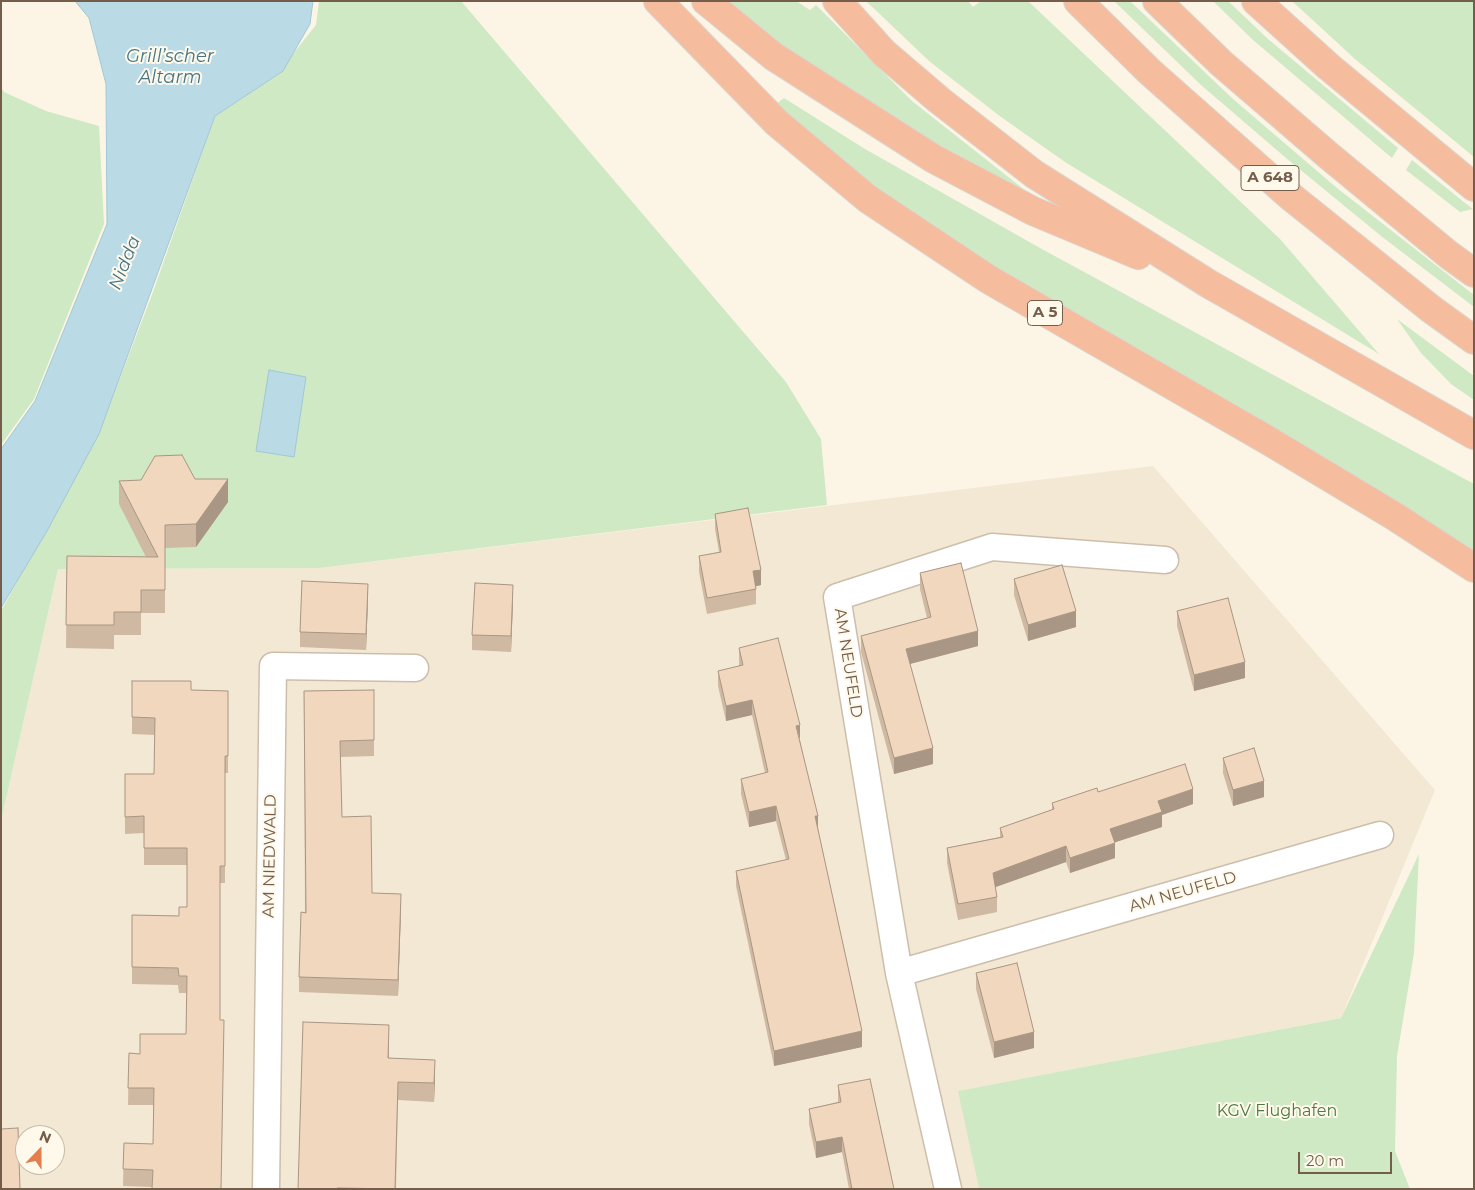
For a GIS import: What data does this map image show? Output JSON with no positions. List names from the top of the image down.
{
  "streets": {
    "highway": ["A 648", "A 5"],
    "street": ["AM NEUFELD", "AM NIEDWALD"]
  },
  "water": ["Grill’scher Altarm", "Nidda"],
  "parks": ["KGV Flughafen"],
  "scale_bar": "20 m",
  "north": "top"
}
